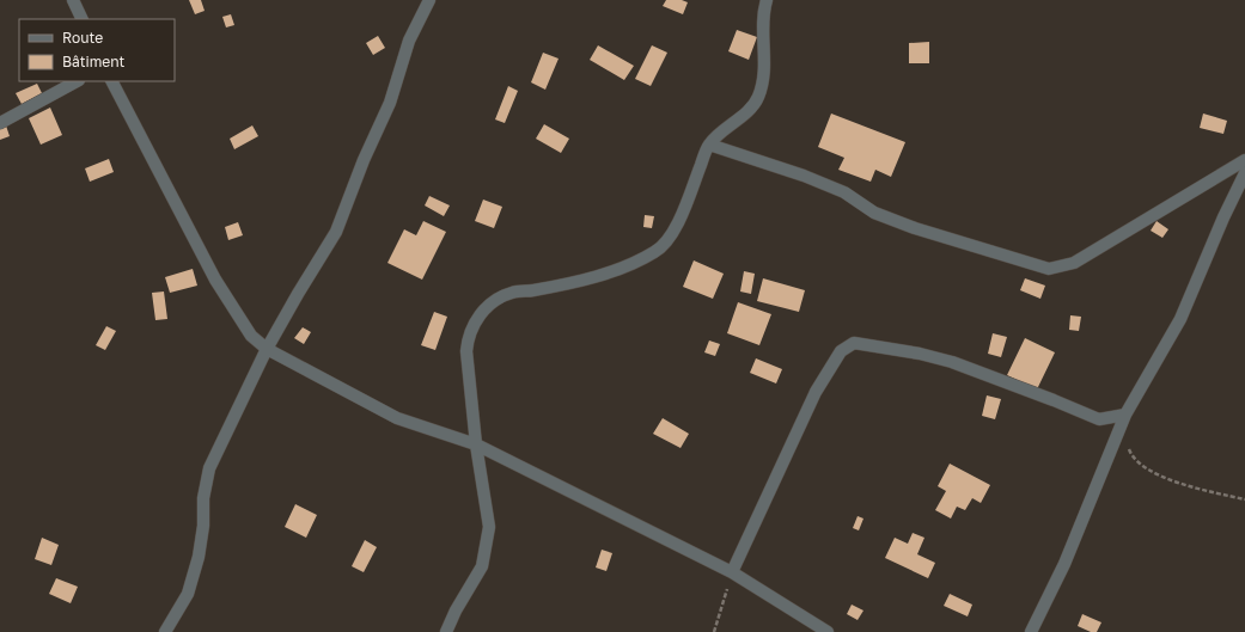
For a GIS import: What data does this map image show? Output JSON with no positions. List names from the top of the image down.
{
  "legend": ["Route", "Bâtiment"]
}
